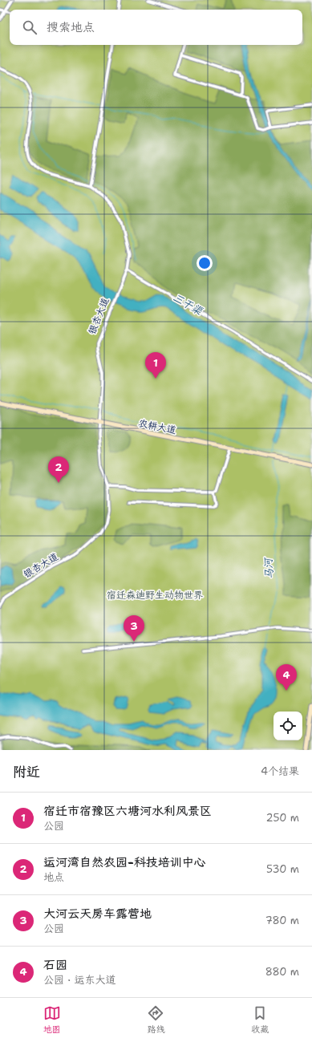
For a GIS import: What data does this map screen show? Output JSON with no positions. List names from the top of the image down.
{
  "streets": {
    "street": ["银杏大道", "农耕大道"]
  },
  "crossings": [
    ["银杏大道", "农耕大道"]
  ],
  "water": ["三干渠", "马河"],
  "parks": ["宿迁森迪野生动物世界"],
  "page": {
    "search": "搜索地点",
    "pins": [
      "1",
      "2",
      "3",
      "4"
    ],
    "heading": ["附近", "4个结果"],
    "list": [
      {
        "mark": "1",
        "name": "宿迁市宿豫区六塘河水利风景区",
        "note": "公园",
        "value": "250 m"
      },
      {
        "mark": "2",
        "name": "运河湾自然农园-科技培训中心",
        "note": "地点",
        "value": "530 m"
      },
      {
        "mark": "3",
        "name": "大河云天房车露营地",
        "note": "公园",
        "value": "780 m"
      },
      {
        "mark": "4",
        "name": "石园",
        "note": "公园 · 运东大道",
        "value": "880 m"
      }
    ],
    "nav": ["地图", "路线", "收藏"]
  }
}
